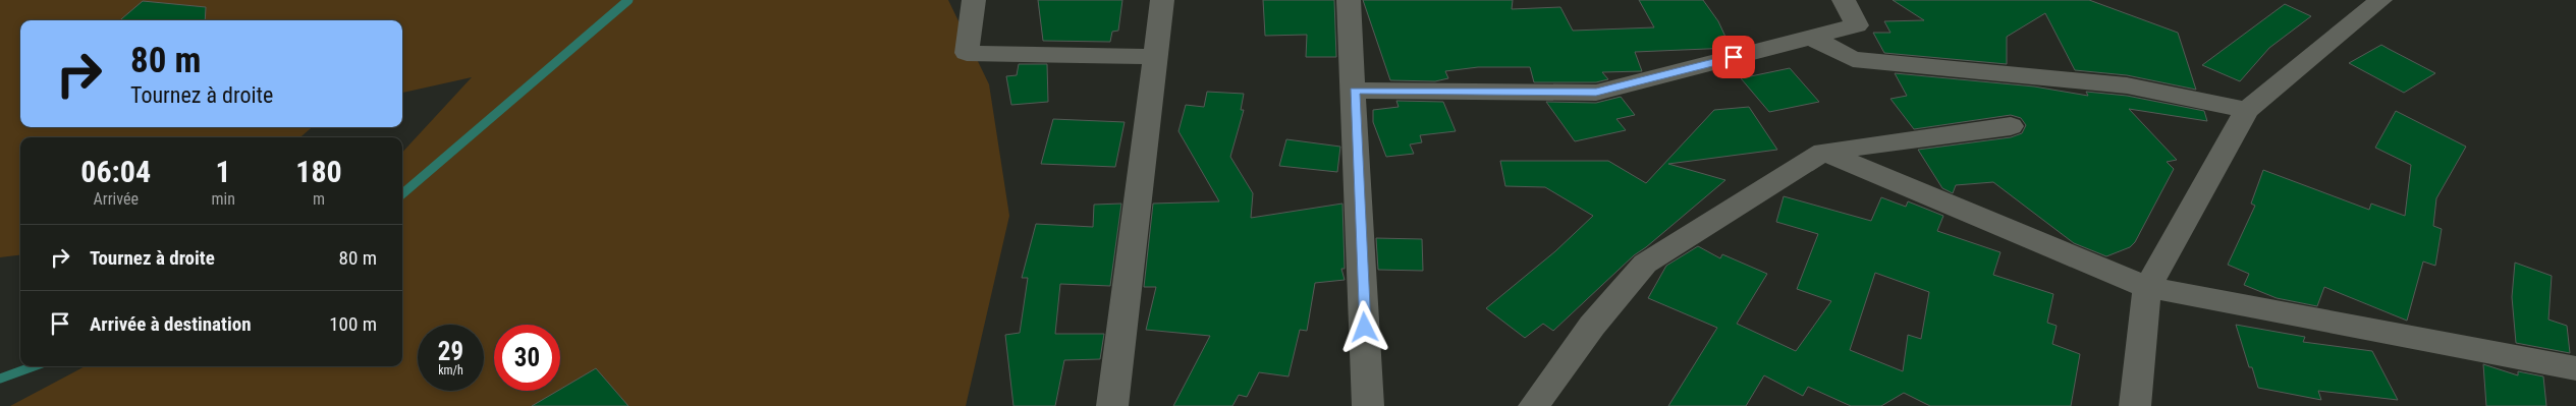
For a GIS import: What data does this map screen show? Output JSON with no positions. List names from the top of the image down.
{
  "page": {
    "turn": ["80 m", "Tournez à droite"],
    "eta": [
      "06:04",
      "Arrivée",
      "1",
      "min",
      "180",
      "m"
    ],
    "list": [
      {
        "name": "Tournez à droite",
        "value": "80 m"
      },
      {
        "name": "Arrivée à destination",
        "value": "100 m"
      }
    ],
    "speed": "29 km/h",
    "limit": "30"
  }
}
